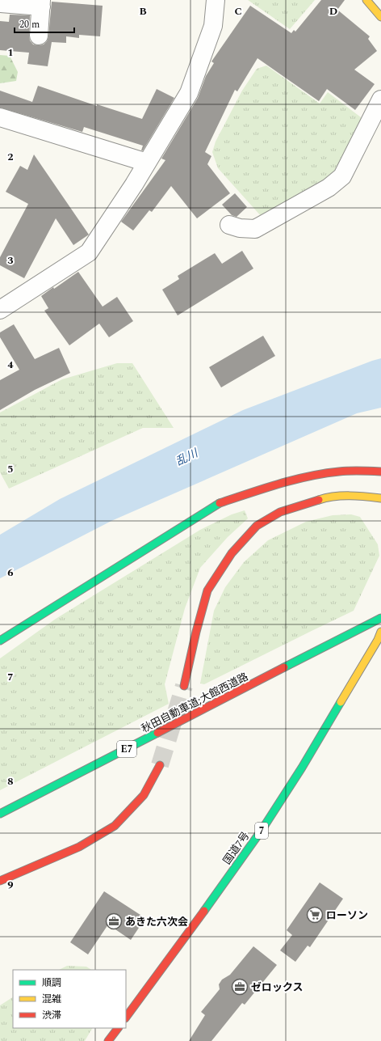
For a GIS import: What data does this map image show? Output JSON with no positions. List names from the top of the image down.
{
  "streets": {
    "main road": [
      "秋田自動車道;大館西道路",
      "E7",
      "7",
      "国道7号"
    ]
  },
  "water": ["乱川"],
  "places": {
    "supermarket": ["ローソン"],
    "office": ["あきた六次会", "ゼロックス"]
  },
  "legend": ["順調", "混雑", "渋滞"],
  "scale_bar": "20 m",
  "grid": {
    "columns": ["B", "C", "D"],
    "rows": [
      "1",
      "2",
      "3",
      "4",
      "5",
      "6",
      "7",
      "8",
      "9"
    ]
  }
}
